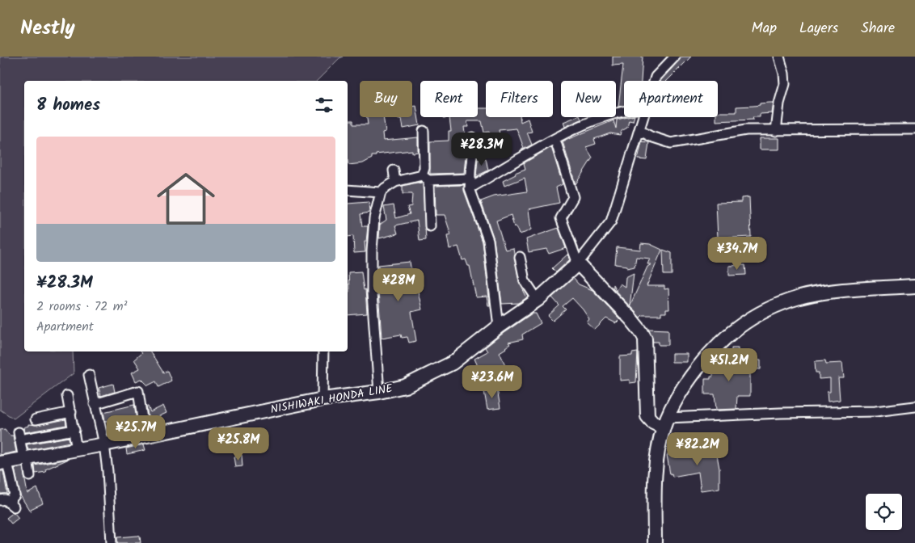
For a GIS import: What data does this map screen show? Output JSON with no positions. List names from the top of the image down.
{
  "streets": {
    "main road": ["NISHIWAKI HONDA LINE"]
  },
  "page": {
    "header": "Nestly",
    "nav": ["Map", "Layers", "Share"],
    "chip": [
      "Buy",
      "Rent",
      "Filters",
      "New",
      "Apartment"
    ],
    "heading": "8 homes",
    "list": [
      {
        "name": "¥28.3M",
        "note": "2 rooms · 72 m² · Apartment"
      }
    ],
    "price": [
      "¥28.3M",
      "¥34.7M",
      "¥28M",
      "¥51.2M",
      "¥23.6M",
      "¥25.7M",
      "¥25.8M",
      "¥82.2M"
    ]
  }
}
